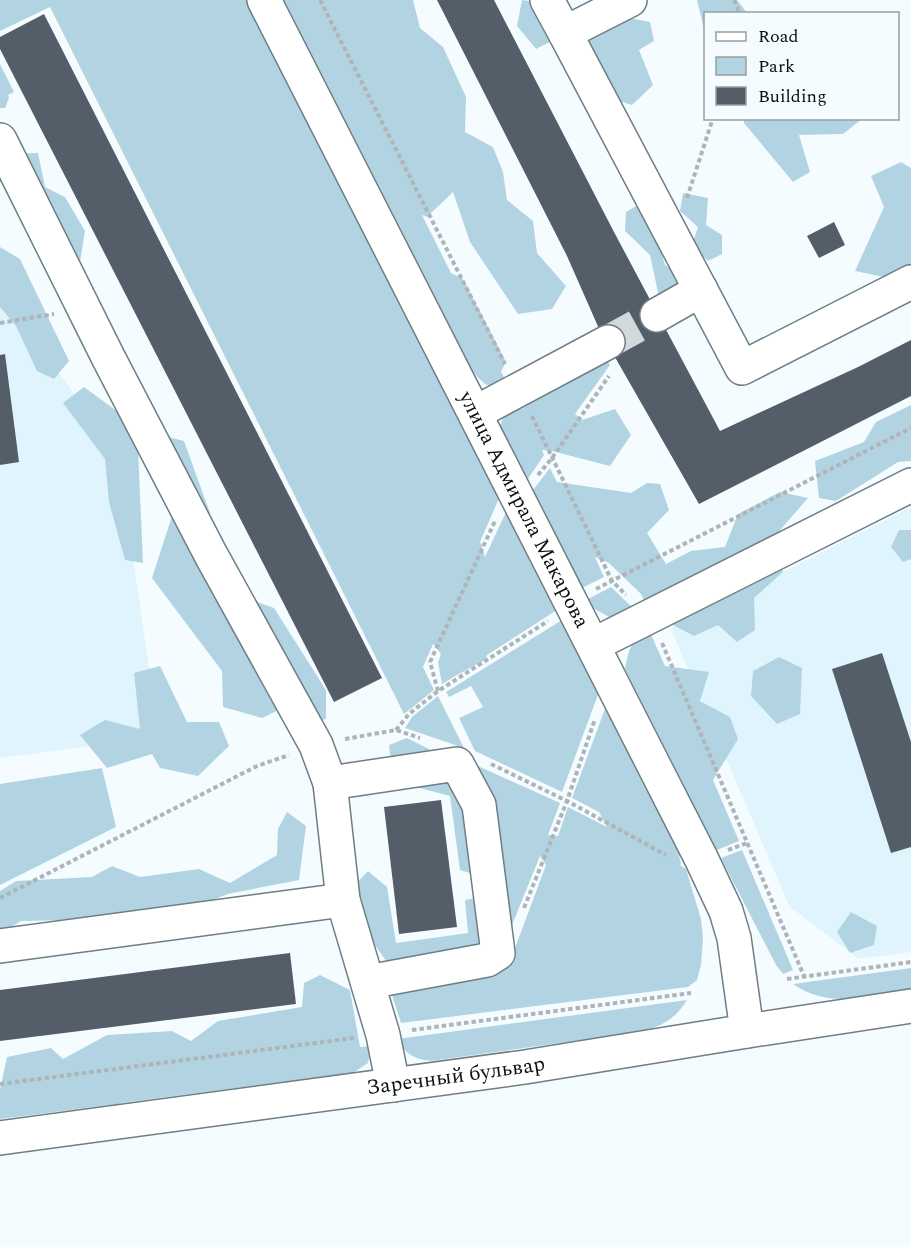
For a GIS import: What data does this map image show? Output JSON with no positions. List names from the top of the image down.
{
  "streets": {
    "street": ["улица Адмирала Макарова", "Заречный бульвар"]
  },
  "crossings": [
    ["улица Адмирала Макарова", "Заречный бульвар"]
  ],
  "legend": ["Road", "Park", "Building"]
}
